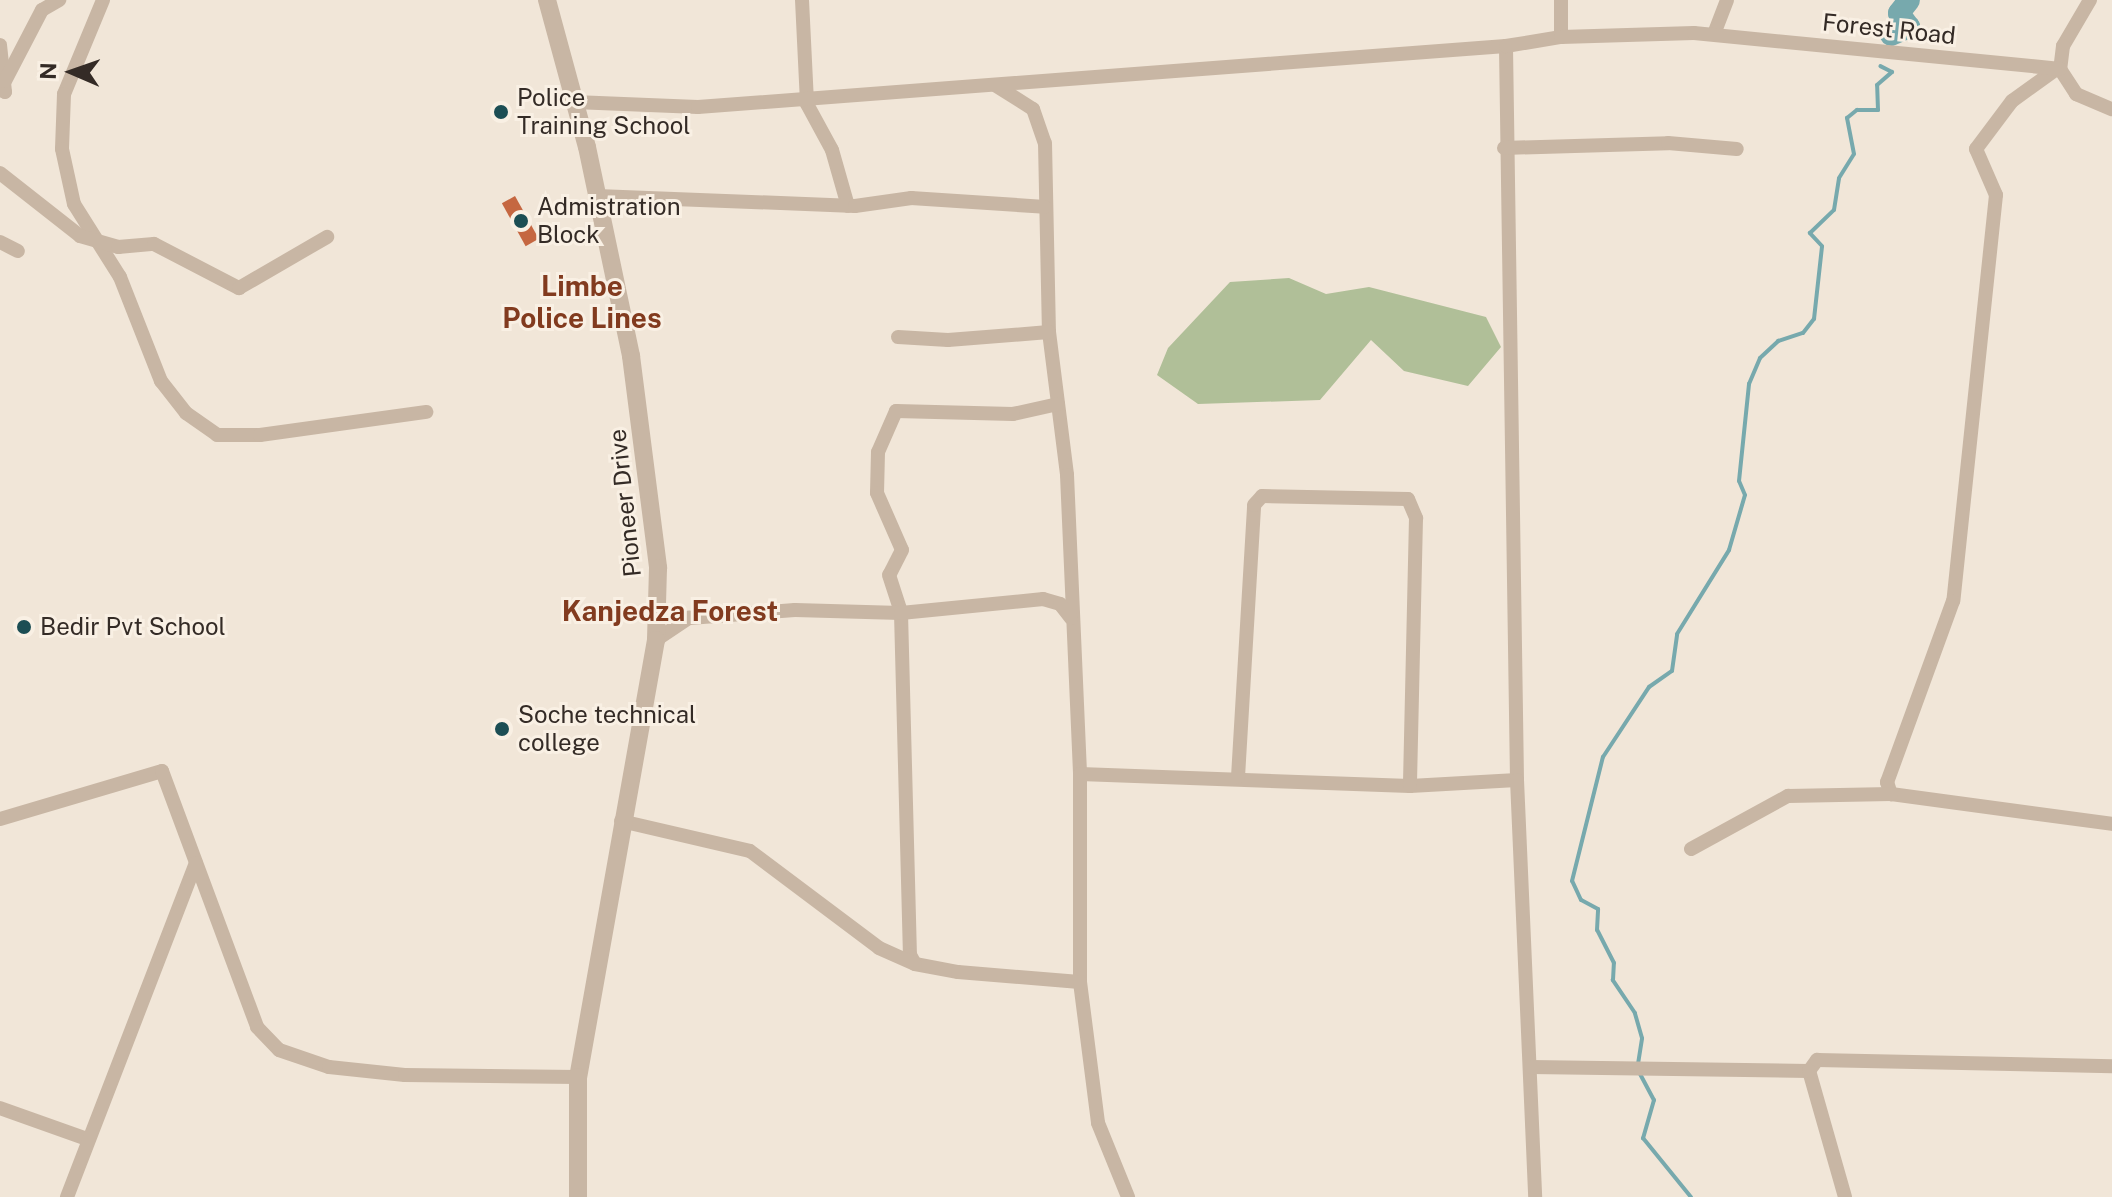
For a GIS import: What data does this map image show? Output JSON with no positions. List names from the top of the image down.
{
  "streets": {
    "street": ["Forest Road", "Pioneer Drive"]
  },
  "crossings": [
    ["Forest Road", "Pioneer Drive"]
  ],
  "districts": ["Limbe Police Lines", "Kanjedza Forest"],
  "places": [
    "Police Training School",
    "Admistration Block",
    "Bedir Pvt School",
    "Soche technical college"
  ],
  "north": "left"
}
